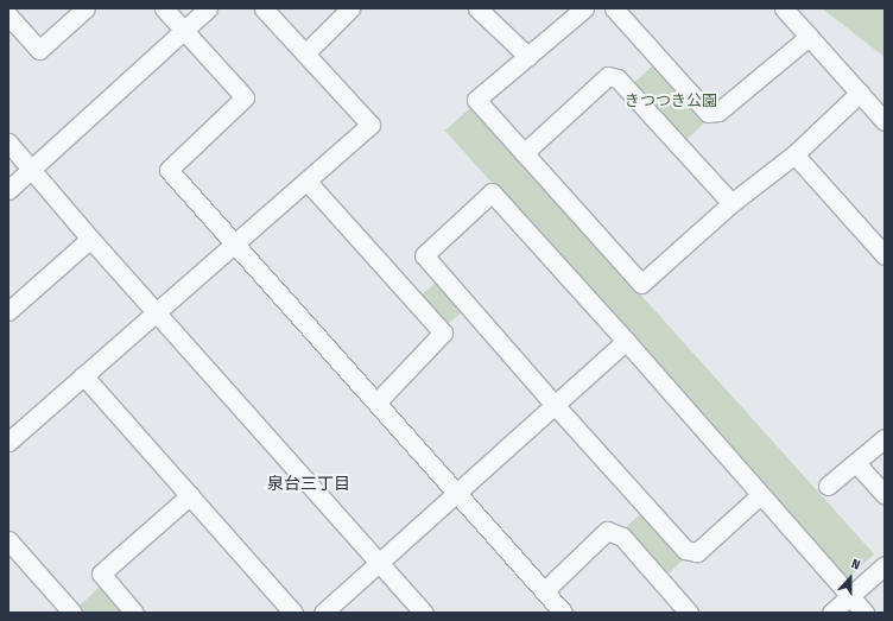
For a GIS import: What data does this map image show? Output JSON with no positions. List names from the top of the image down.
{
  "districts": ["泉台三丁目"],
  "parks": ["きつつき公園"],
  "north": "top"
}
